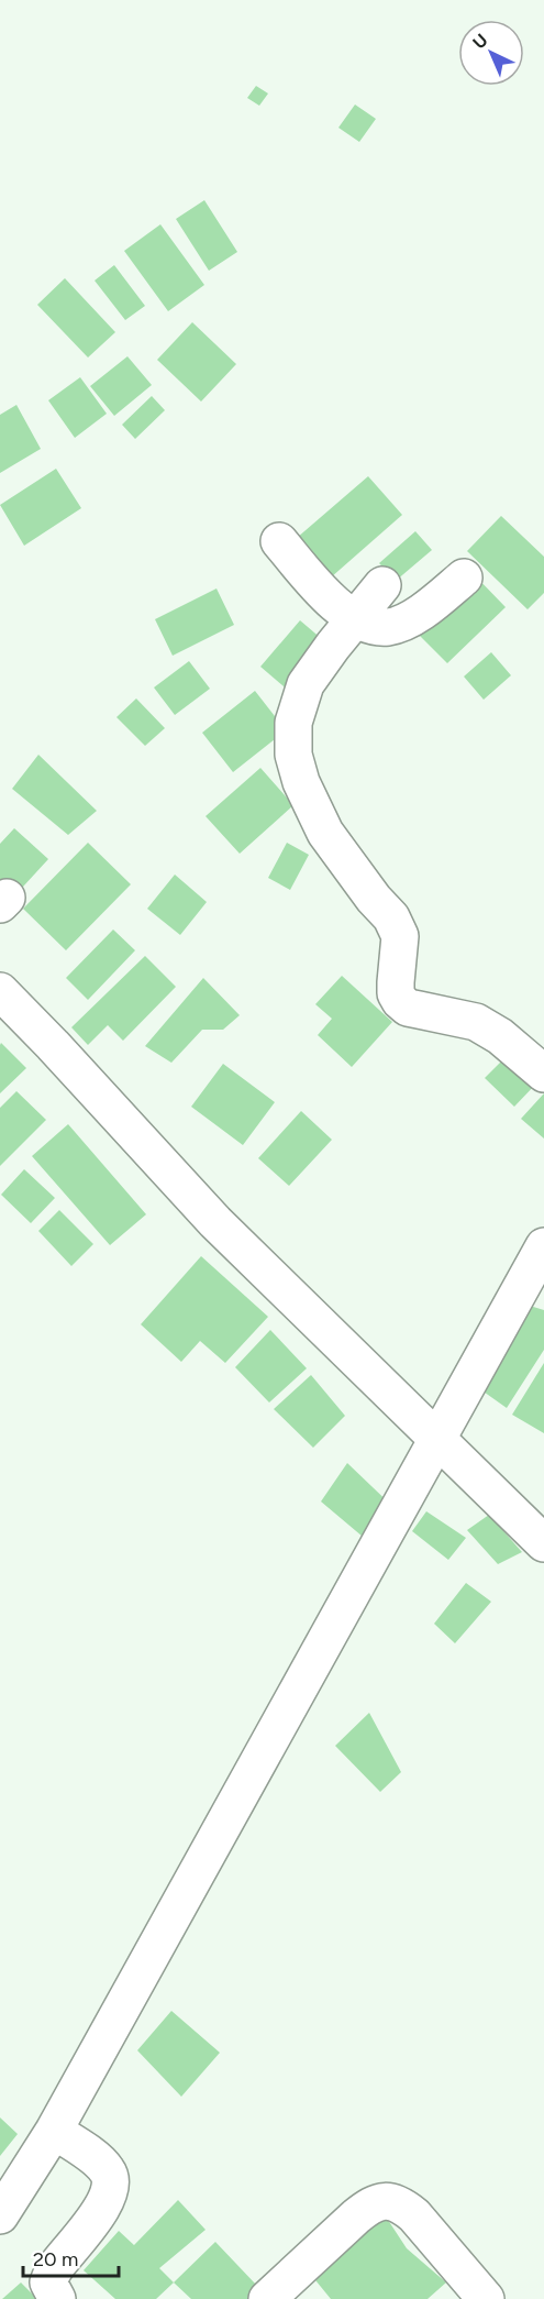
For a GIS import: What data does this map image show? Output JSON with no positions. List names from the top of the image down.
{
  "scale_bar": "20 m",
  "north": "top left"
}
